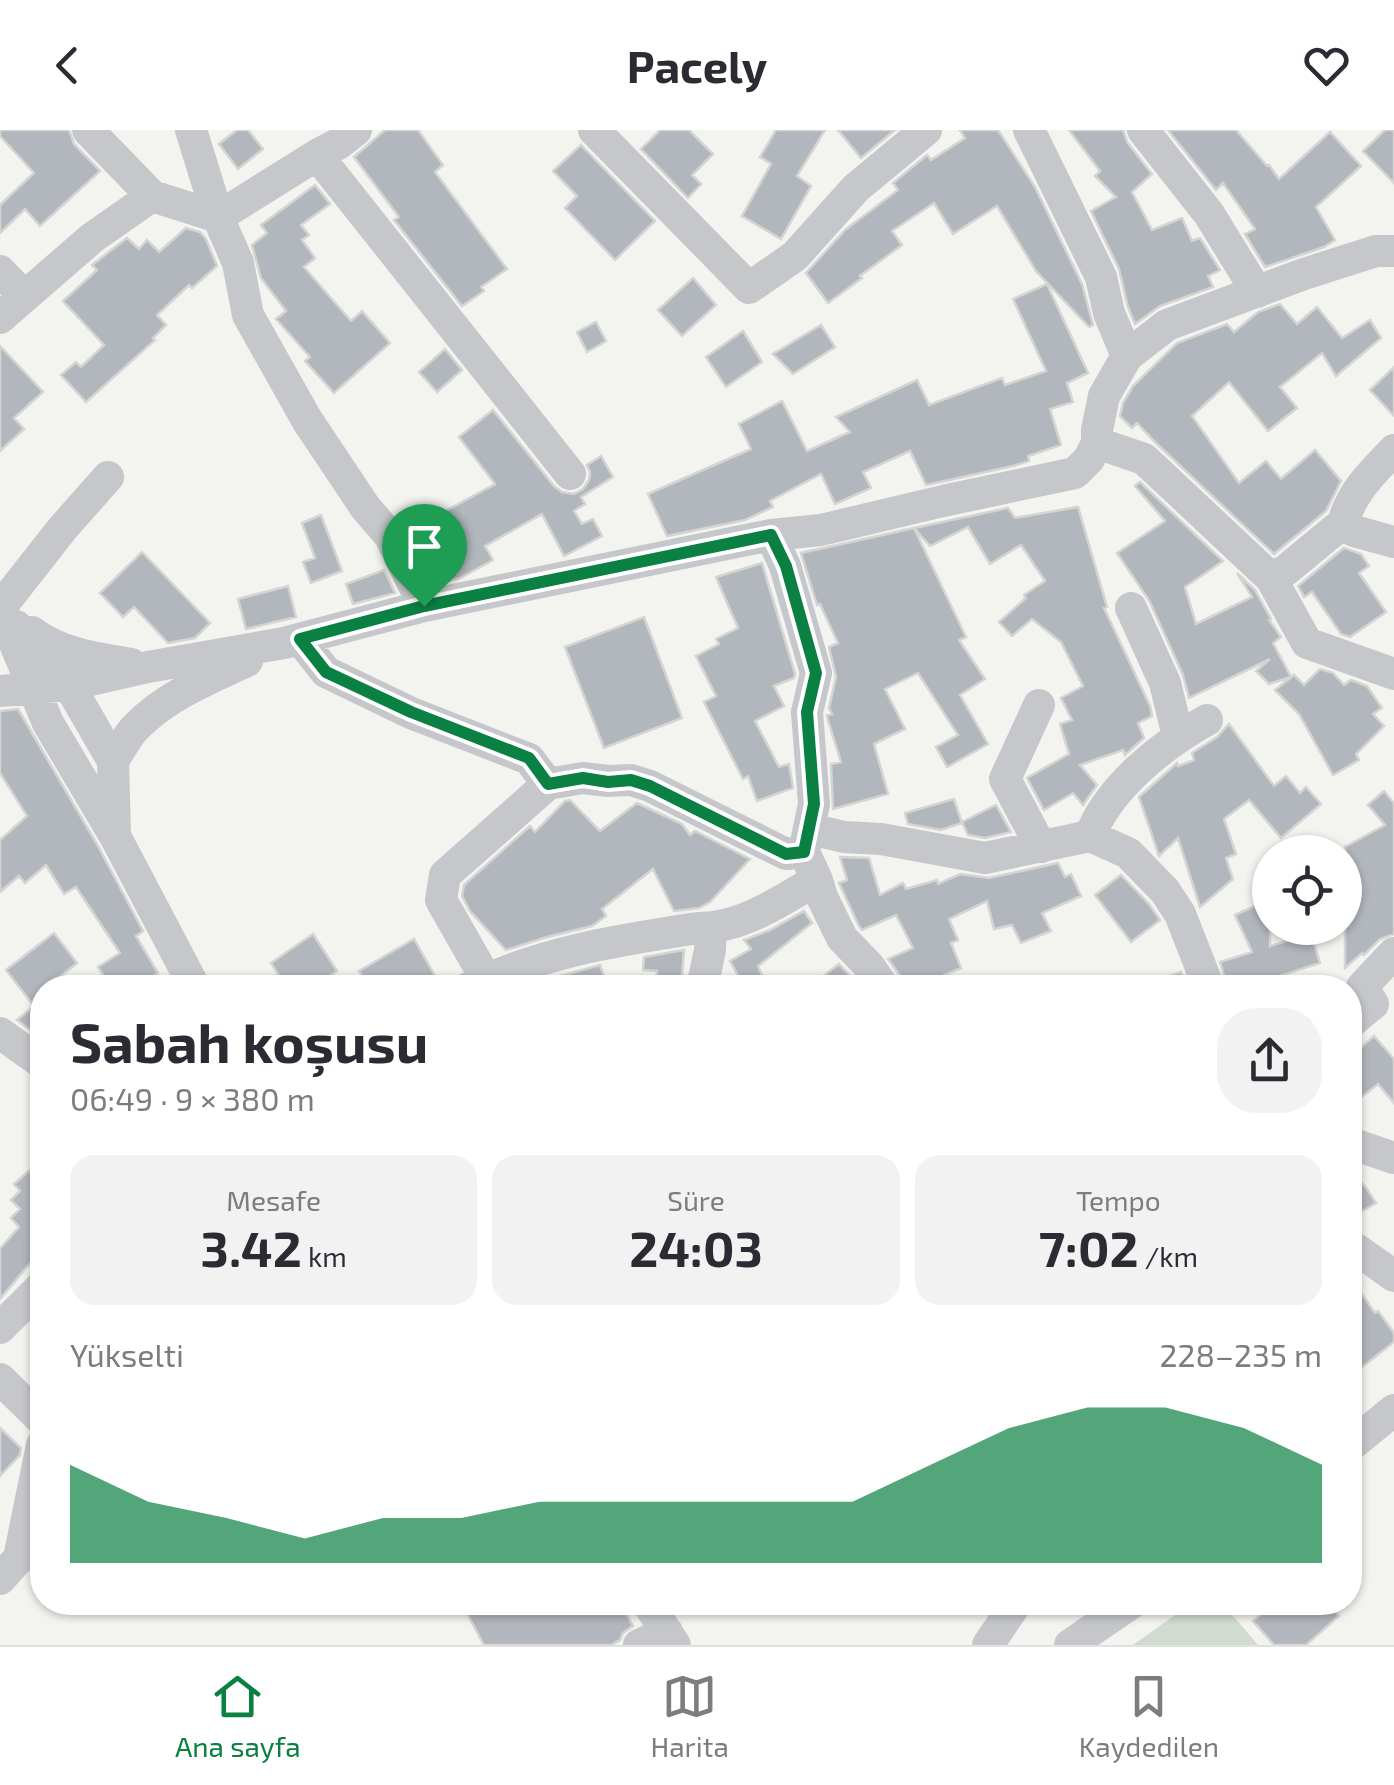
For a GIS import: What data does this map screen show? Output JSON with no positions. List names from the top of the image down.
{
  "page": {
    "header": "Pacely",
    "heading": ["Sabah koşusu", "06:49 · 9 × 380 m"],
    "stats": [
      ["Mesafe", "3.42 km"],
      ["Süre", "24:03"],
      ["Tempo", "7:02 /km"]
    ],
    "chart": ["Yükselti", "228–235 m"],
    "tabs": ["Ana sayfa", "Harita", "Kaydedilen"]
  }
}
